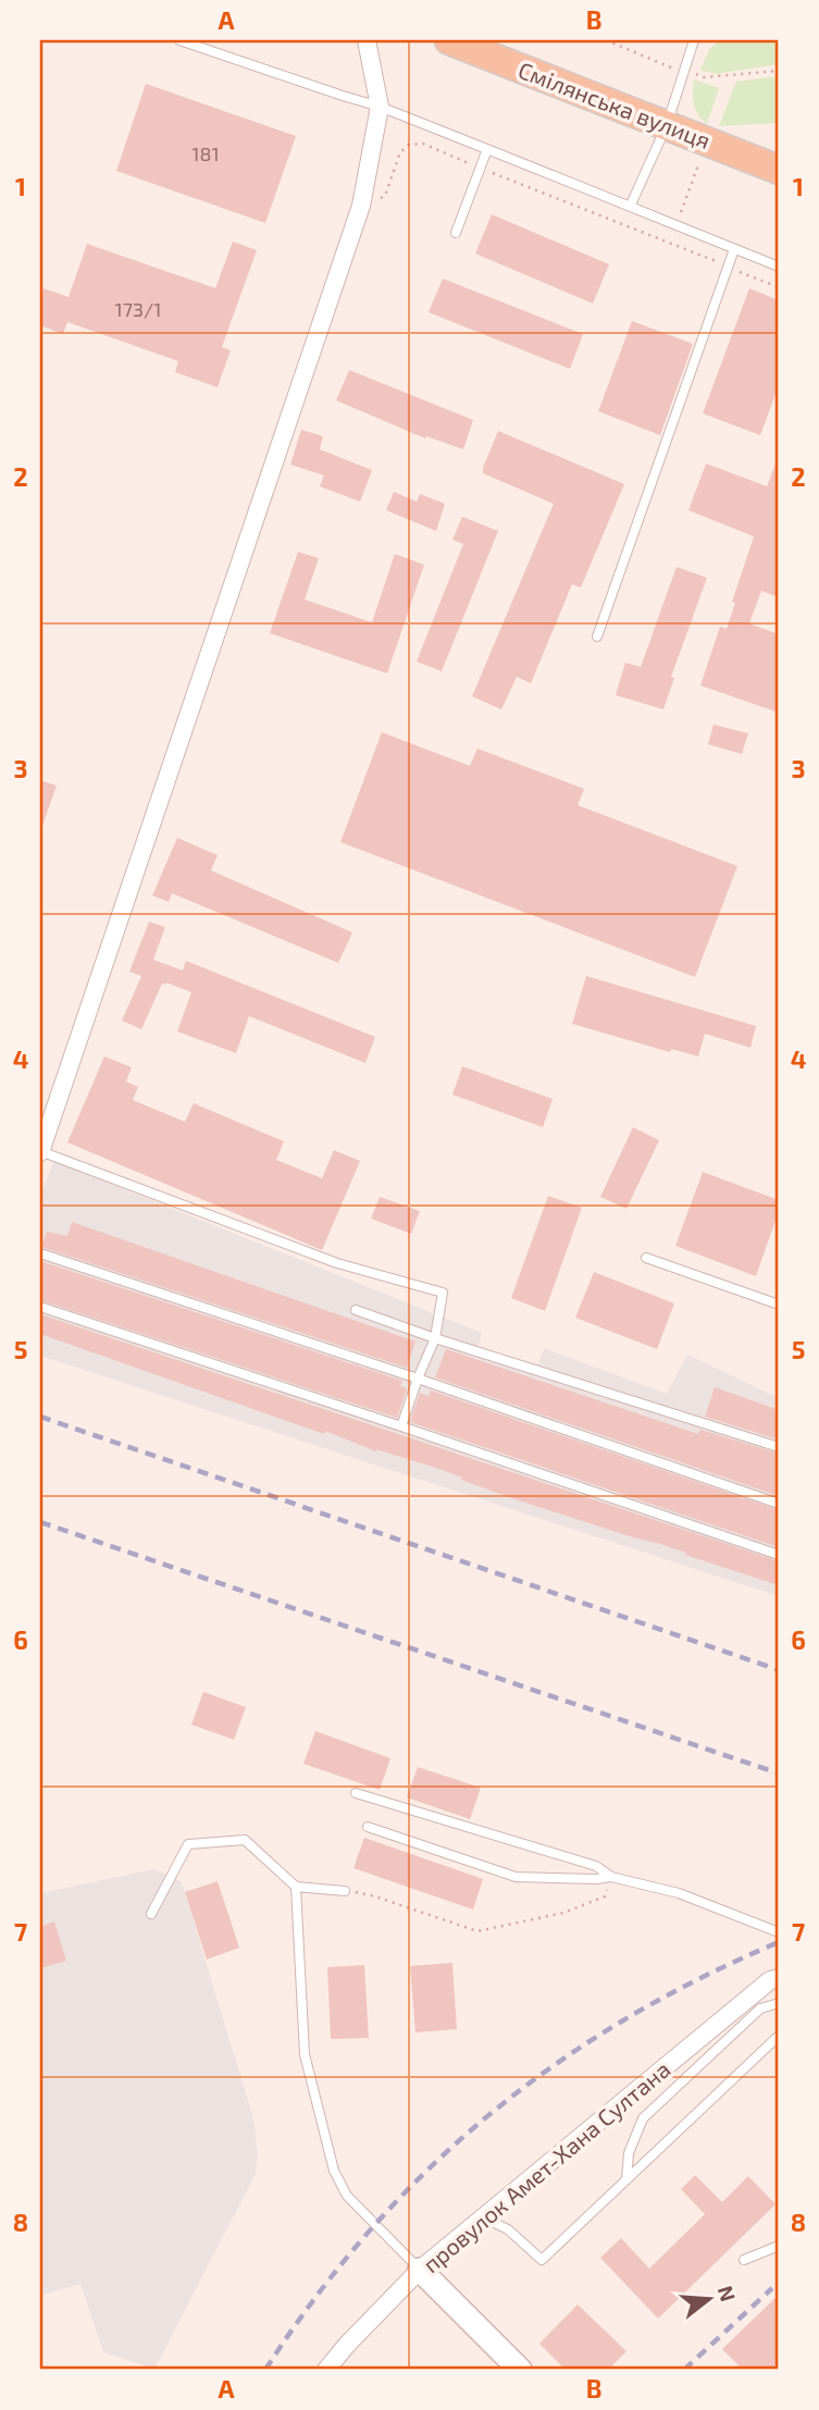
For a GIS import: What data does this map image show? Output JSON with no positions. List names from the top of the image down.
{
  "streets": {
    "main road": ["Смілянська вулиця"],
    "street": ["провулок Амет-Хана Султана"]
  },
  "house_numbers": ["181", "173/1"],
  "north": "right",
  "grid": {
    "columns": ["A", "B"],
    "rows": [
      "1",
      "2",
      "3",
      "4",
      "5",
      "6",
      "7",
      "8"
    ]
  }
}
